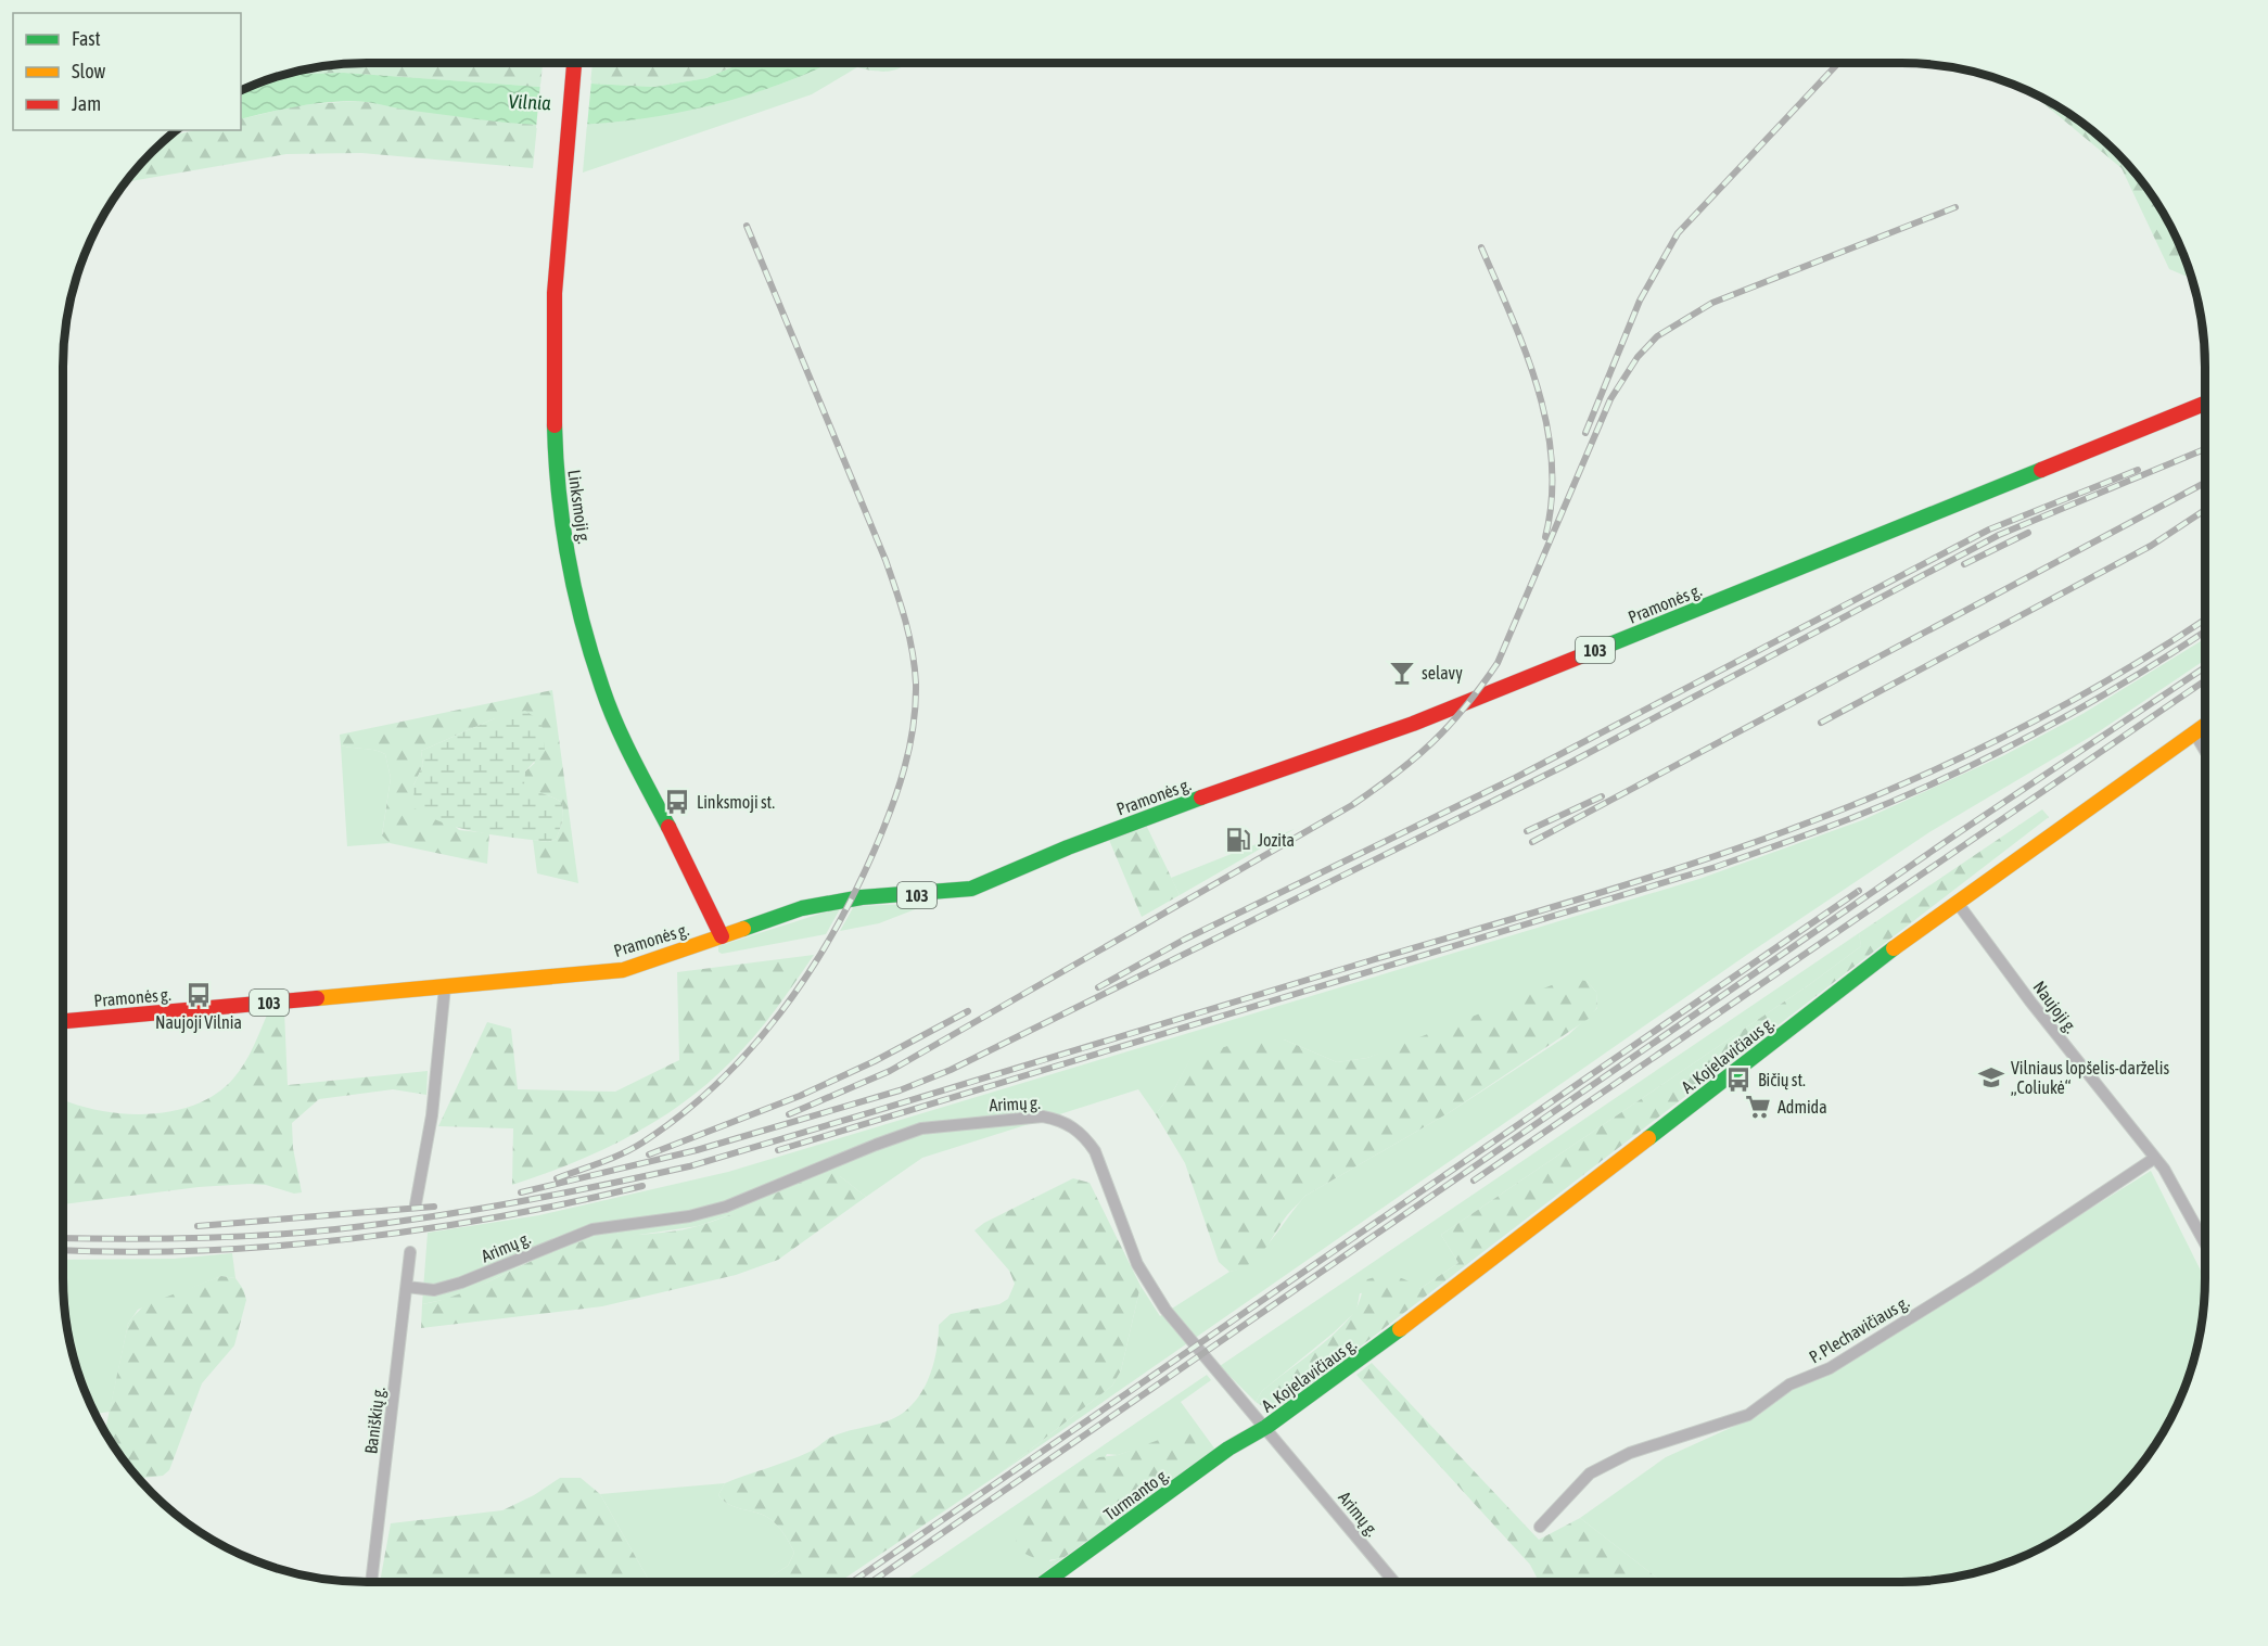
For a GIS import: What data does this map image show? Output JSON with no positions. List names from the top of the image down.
{
  "streets": {
    "main road": [
      "Linksmoji g.",
      "Pramonės g.",
      "103",
      "A. Kojelavičiaus g.",
      "Turmanto g."
    ],
    "street": [
      "Naujoji g.",
      "Arimų g.",
      "P. Plechavičiaus g.",
      "Baniškių g."
    ]
  },
  "crossings": [
    ["Linksmoji g.", "Pramonės g."],
    ["Naujoji g.", "A. Kojelavičiaus g."],
    ["Naujoji g.", "P. Plechavičiaus g."],
    ["A. Kojelavičiaus g.", "Arimų g."],
    ["A. Kojelavičiaus g.", "Turmanto g."],
    ["Arimų g.", "Baniškių g."],
    ["Arimų g.", "Turmanto g."]
  ],
  "water": ["Vilnia"],
  "places": {
    "bar": ["selavy"],
    "bus stop": ["Linksmoji st.", "Naujoji Vilnia", "Bičių st."],
    "fuel station": ["Jozita"],
    "school or university": ["Vilniaus lopšelis-darželis „Coliukė“"],
    "supermarket": ["Admida"]
  },
  "legend": ["Fast", "Slow", "Jam"]
}
